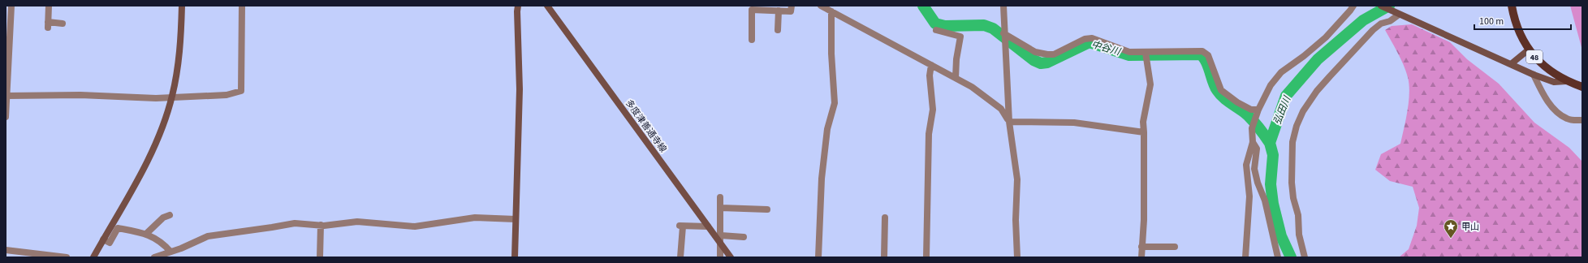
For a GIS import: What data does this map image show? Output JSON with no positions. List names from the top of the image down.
{
  "streets": {
    "main road": ["48"],
    "street": ["多度津善通寺線"]
  },
  "water": ["中谷川", "弘田川"],
  "places": {
    "place": ["甲山"]
  },
  "scale_bar": "100 m"
}
